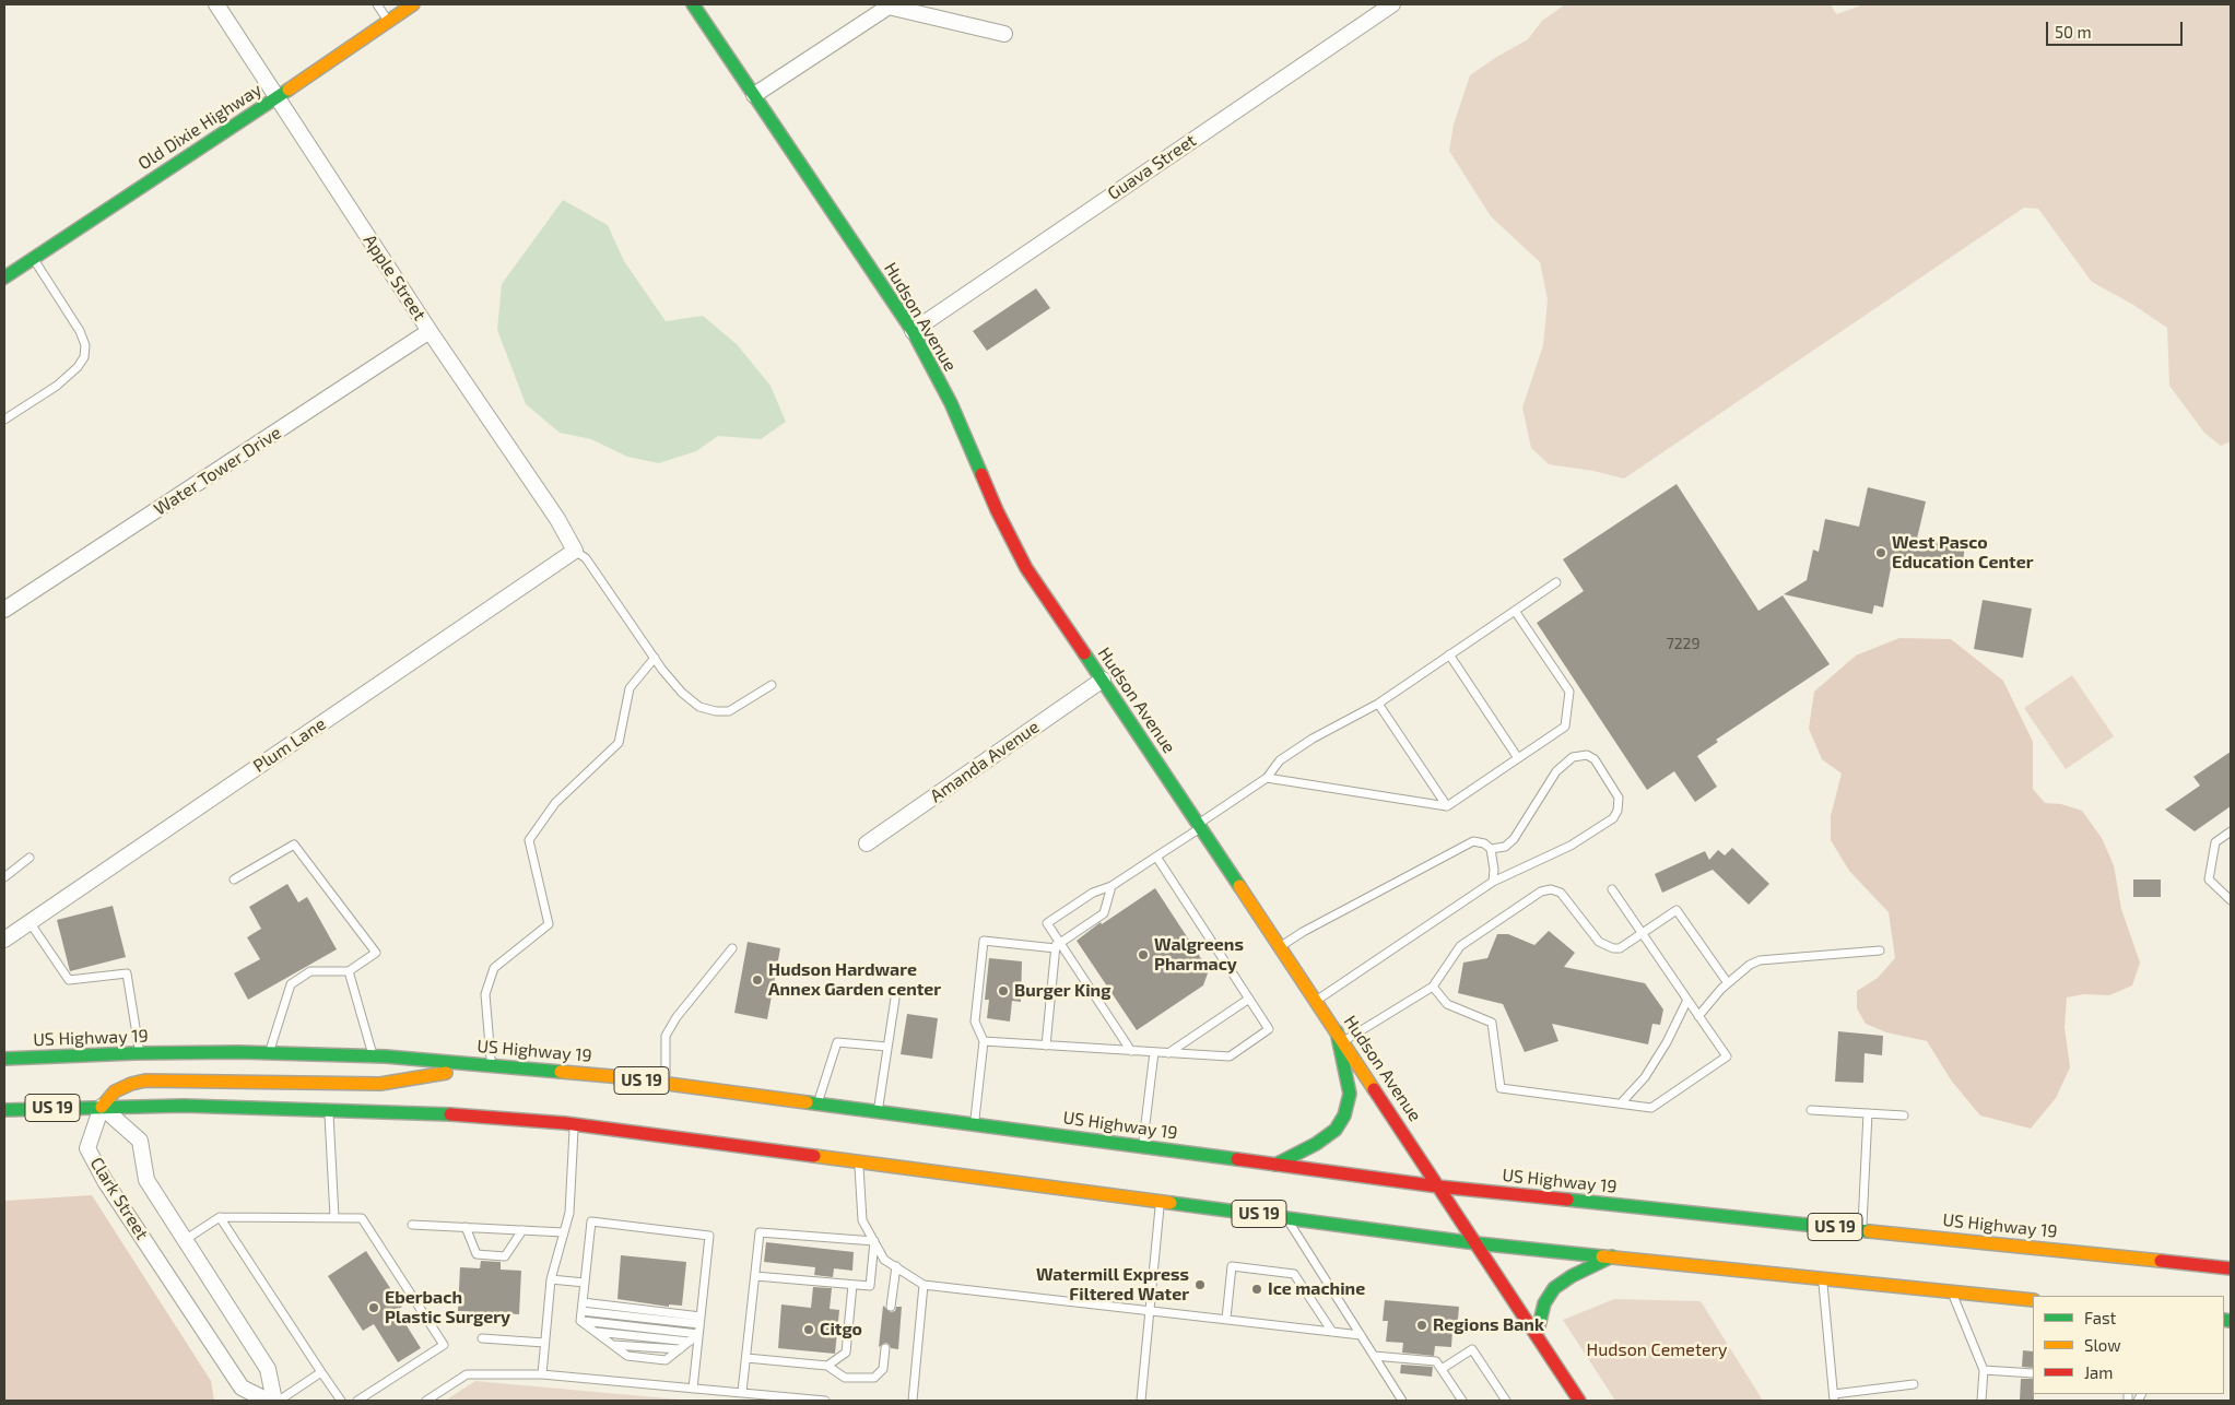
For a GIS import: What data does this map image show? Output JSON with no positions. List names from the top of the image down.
{
  "streets": {
    "main road": [
      "Old Dixie Highway",
      "Hudson Avenue",
      "US Highway 19",
      "US 19"
    ],
    "street": [
      "Guava Street",
      "Apple Street",
      "Water Tower Drive",
      "Plum Lane",
      "Amanda Avenue",
      "Clark Street"
    ]
  },
  "crossings": [
    ["Old Dixie Highway", "Apple Street"],
    ["Guava Street", "Hudson Avenue"],
    ["Apple Street", "Water Tower Drive"],
    ["Apple Street", "Plum Lane"],
    ["Hudson Avenue", "Amanda Avenue"],
    ["Hudson Avenue", "US Highway 19"],
    ["Hudson Avenue", "US 19"],
    ["US 19", "Clark Street"]
  ],
  "parks": ["Hudson Cemetery"],
  "places": [
    "West Pasco Education Center",
    "Walgreens Pharmacy",
    "Hudson Hardware Annex Garden center",
    "Burger King",
    "Watermill Express Filtered Water",
    "Ice machine",
    "Eberbach Plastic Surgery",
    "Regions Bank",
    "Citgo"
  ],
  "house_numbers": ["7229"],
  "legend": ["Fast", "Slow", "Jam"],
  "scale_bar": "50 m"
}
